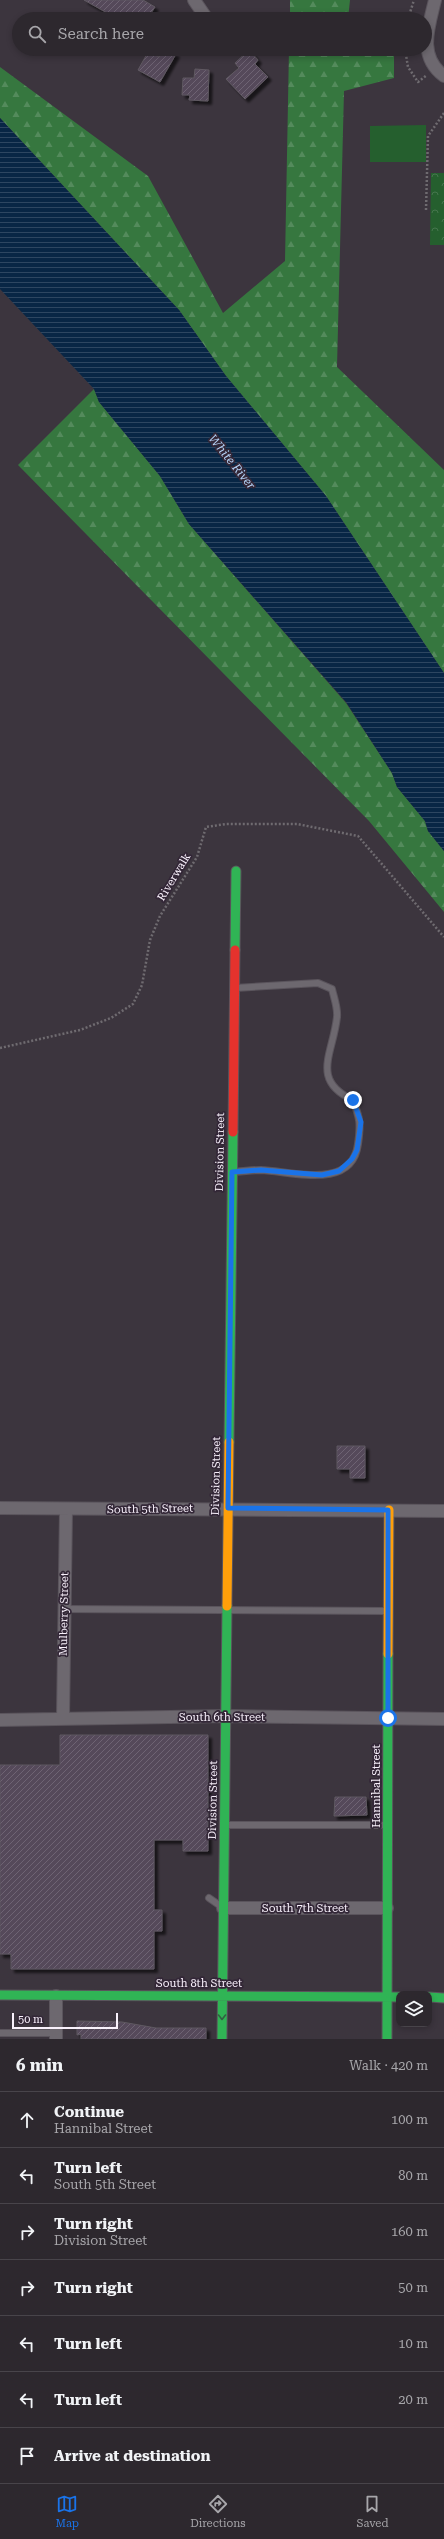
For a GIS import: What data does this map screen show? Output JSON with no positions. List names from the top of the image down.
{
  "streets": {
    "street": [
      "Division Street",
      "South 5th Street",
      "Mulberry Street",
      "South 6th Street",
      "Hannibal Street",
      "South 7th Street",
      "South 8th Street"
    ],
    "path": ["Riverwalk"]
  },
  "crossings": [
    ["Division Street", "South 5th Street"],
    ["Division Street", "South 6th Street"],
    ["Division Street", "South 7th Street"],
    ["Division Street", "South 8th Street"],
    ["South 5th Street", "Mulberry Street"],
    ["South 5th Street", "Hannibal Street"],
    ["Mulberry Street", "South 6th Street"],
    ["South 6th Street", "Hannibal Street"],
    ["Hannibal Street", "South 7th Street"],
    ["Hannibal Street", "South 8th Street"]
  ],
  "water": ["White River"],
  "scale_bar": "50 m",
  "page": {
    "search": "Search here",
    "scale": "50 m",
    "heading": ["6 min", "Walk · 420 m"],
    "list": [
      ["Continue", "Hannibal Street", "100 m"],
      ["Turn left", "South 5th Street", "80 m"],
      ["Turn right", "Division Street", "160 m"],
      ["Turn right", "50 m"],
      ["Turn left", "10 m"],
      ["Turn left", "20 m"],
      "Arrive at destination"
    ],
    "nav": ["Map", "Directions", "Saved"]
  }
}
